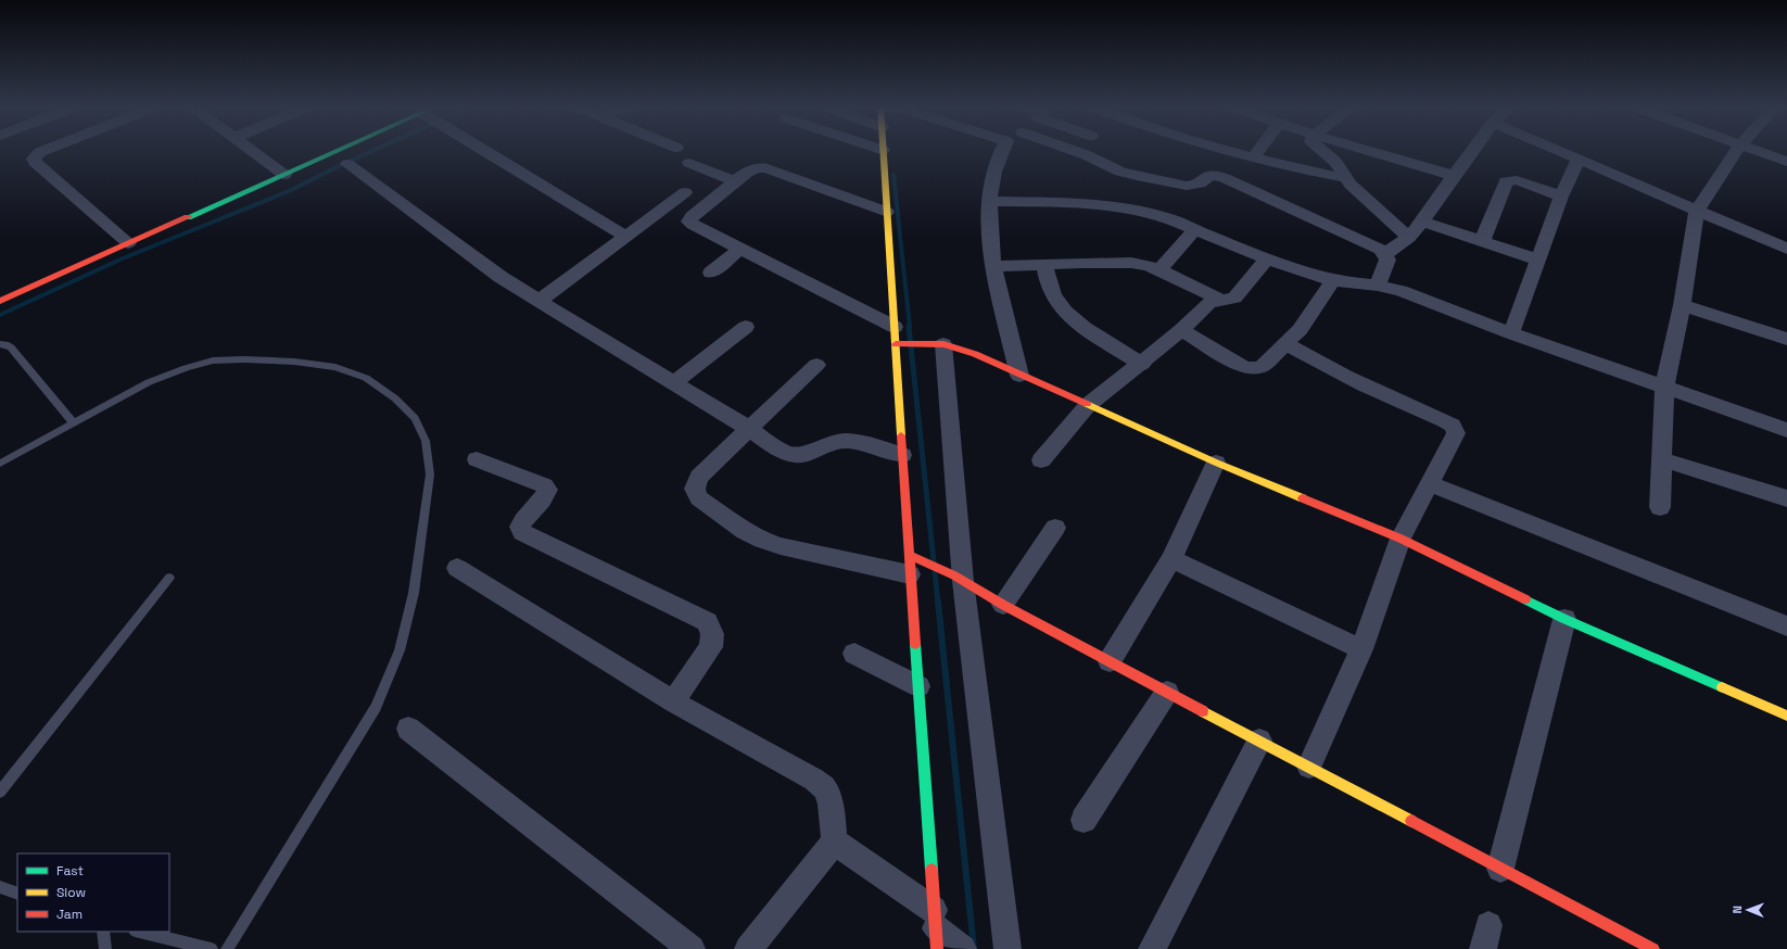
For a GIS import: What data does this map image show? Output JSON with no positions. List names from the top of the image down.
{
  "legend": ["Fast", "Slow", "Jam"],
  "north": "left"
}
